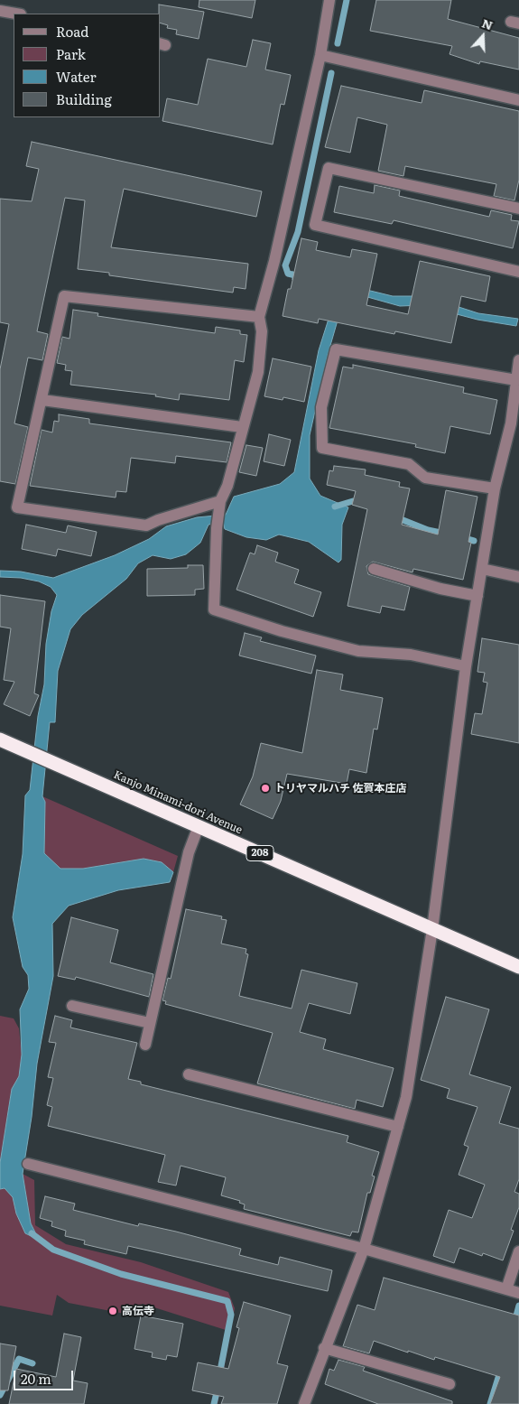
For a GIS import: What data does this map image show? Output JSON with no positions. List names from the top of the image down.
{
  "streets": {
    "highway": ["Kanjo Minami-dori Avenue", "208"]
  },
  "places": ["トリヤマルハチ 佐賀本庄店", "高伝寺"],
  "legend": [
    "Road",
    "Park",
    "Water",
    "Building"
  ],
  "scale_bar": "20 m",
  "north": "top"
}
